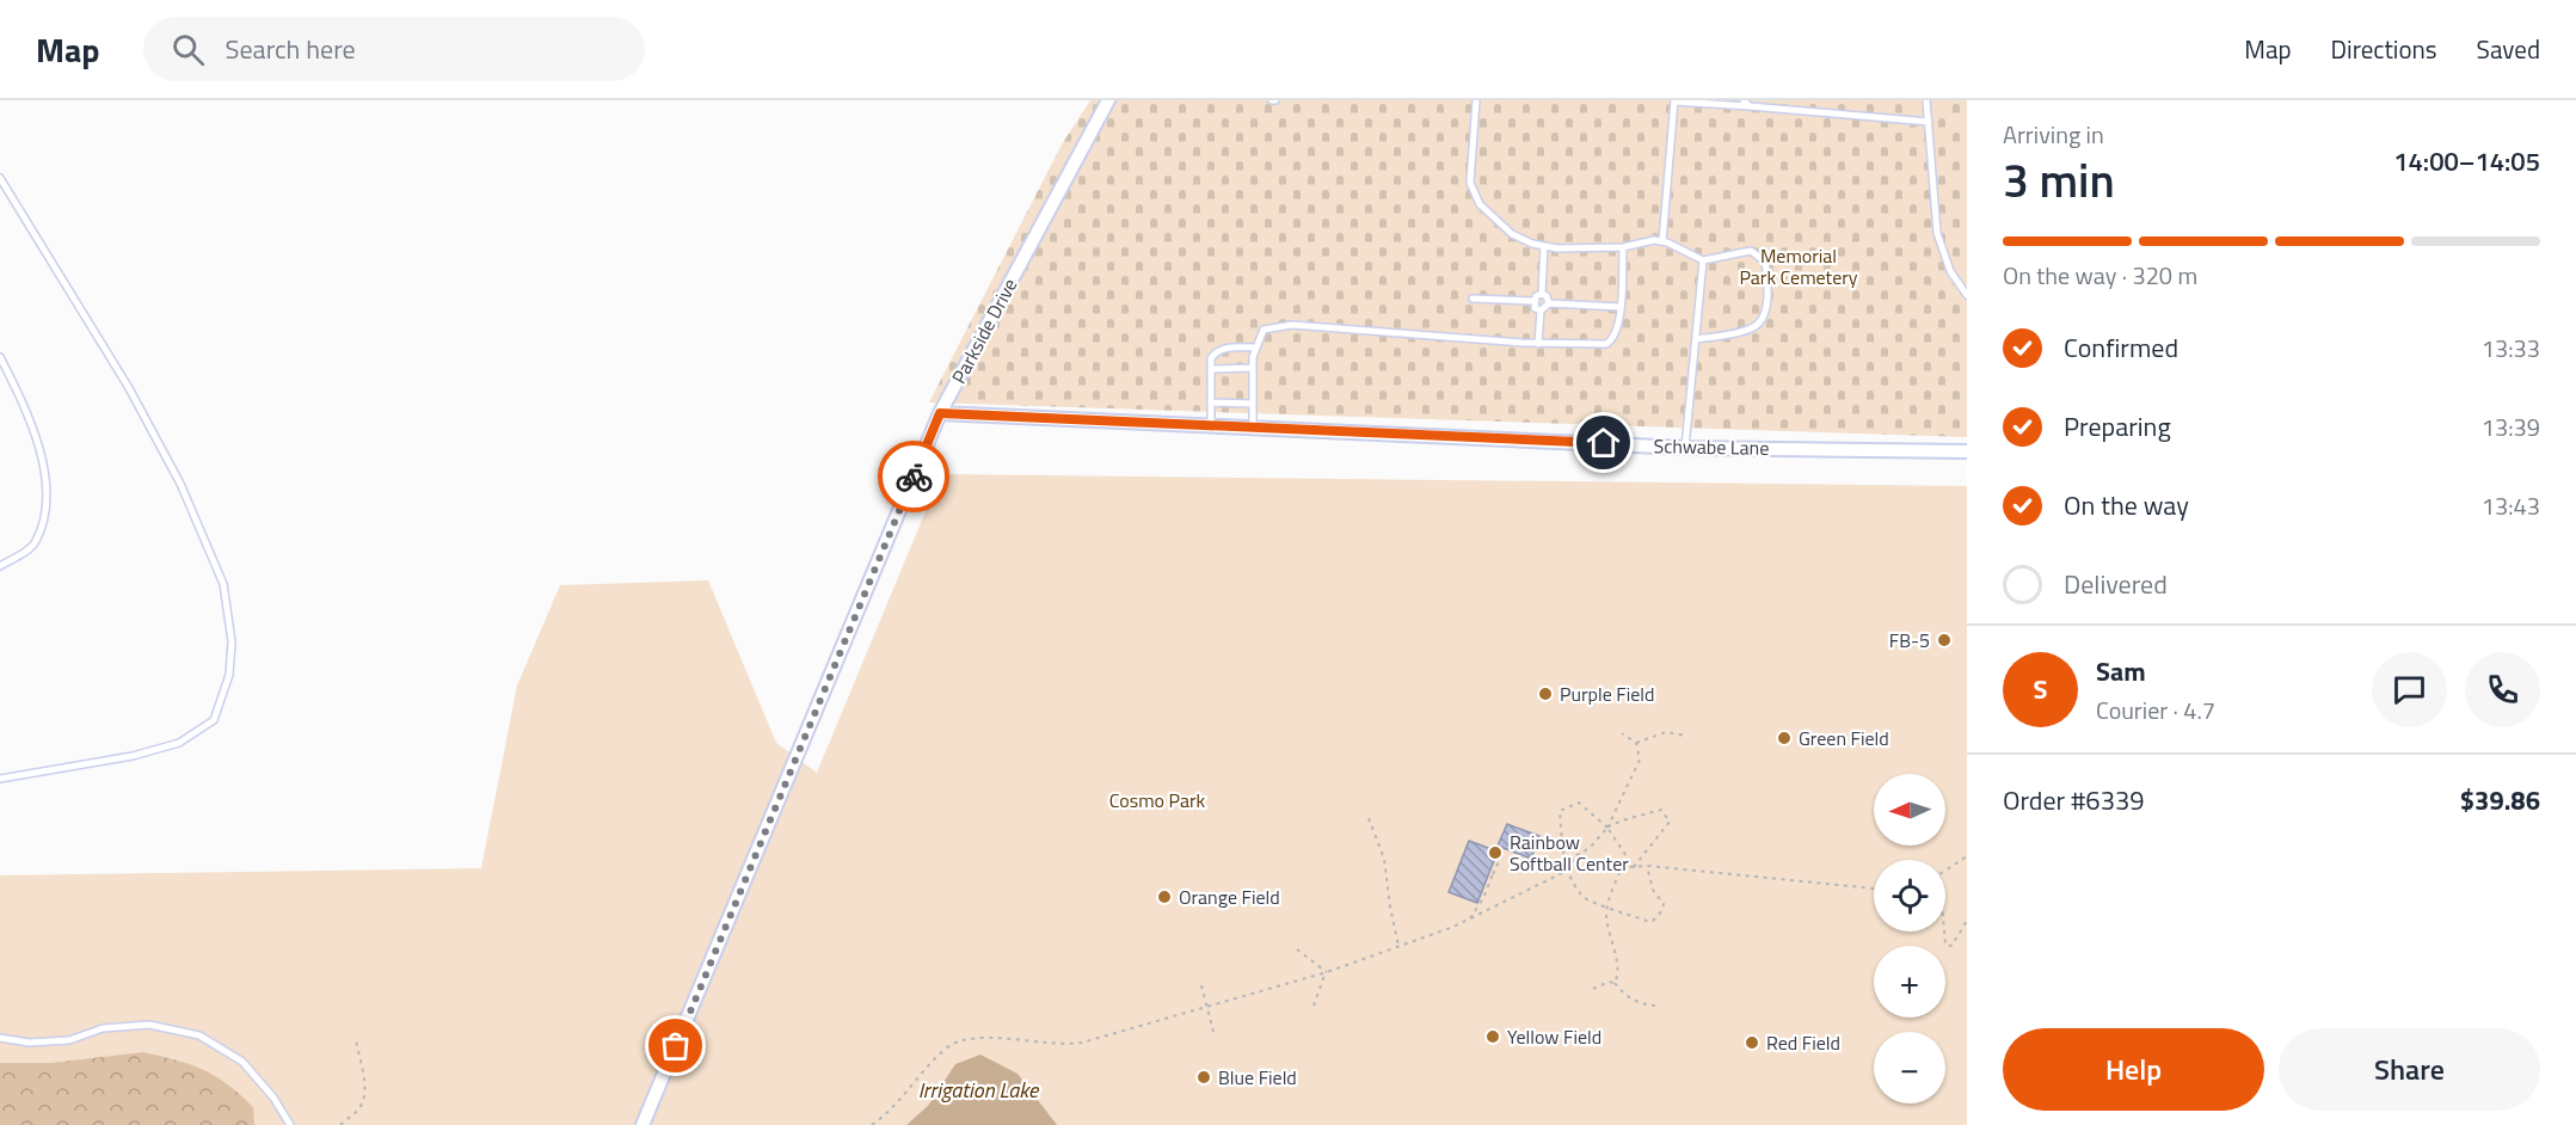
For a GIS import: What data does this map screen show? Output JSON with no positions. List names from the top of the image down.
{
  "streets": {
    "street": ["Parkside Drive", "Schwabe Lane"]
  },
  "crossings": [
    ["Parkside Drive", "Schwabe Lane"]
  ],
  "water": ["Irrigation Lake"],
  "parks": ["Memorial Park Cemetery", "Cosmo Park"],
  "places": [
    "FB-5",
    "Purple Field",
    "Green Field",
    "Rainbow Softball Center",
    "Orange Field",
    "Yellow Field",
    "Red Field",
    "Blue Field"
  ],
  "north": "left",
  "page": {
    "header": "Map",
    "search": "Search here",
    "nav": ["Map", "Directions", "Saved"],
    "heading": ["3 min", "Arriving in", "14:00–14:05"],
    "panel": [
      "Sam",
      "Courier · 4.7",
      "Order #6339",
      "$39.86"
    ],
    "bar": "On the way · 320 m",
    "list": [
      ["Confirmed", "13:33"],
      ["Preparing", "13:39"],
      ["On the way", "13:43"],
      "Delivered"
    ],
    "round": "S",
    "map_buttons": ["+", "−"],
    "buttons": ["Help", "Share"]
  }
}
